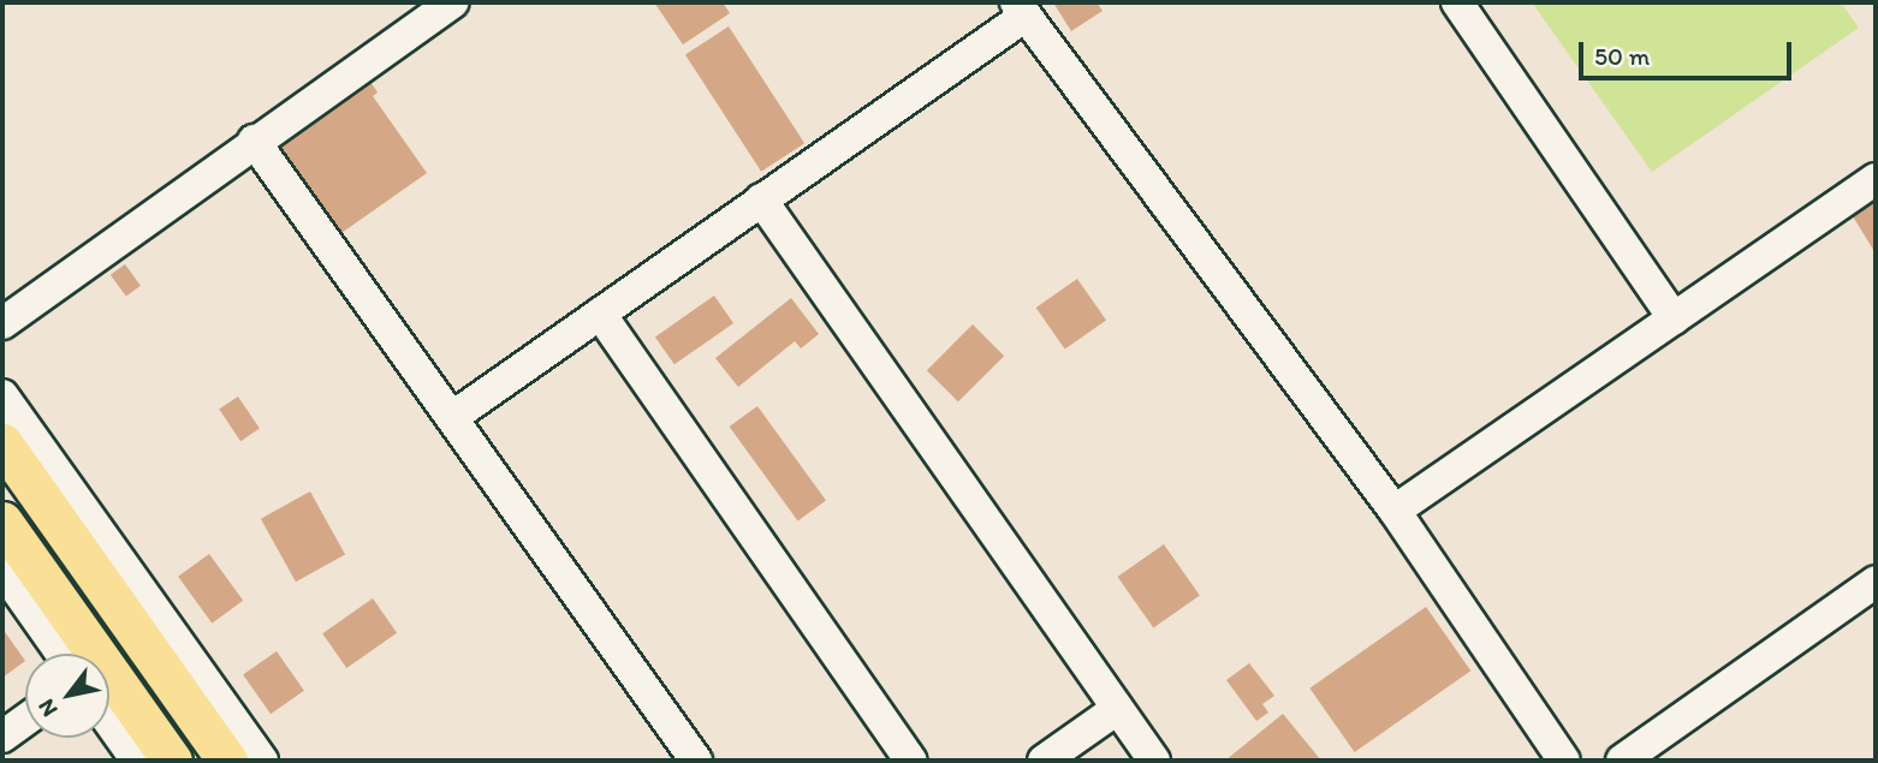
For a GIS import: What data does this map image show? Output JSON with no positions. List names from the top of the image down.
{
  "scale_bar": "50 m",
  "north": "bottom left"
}
